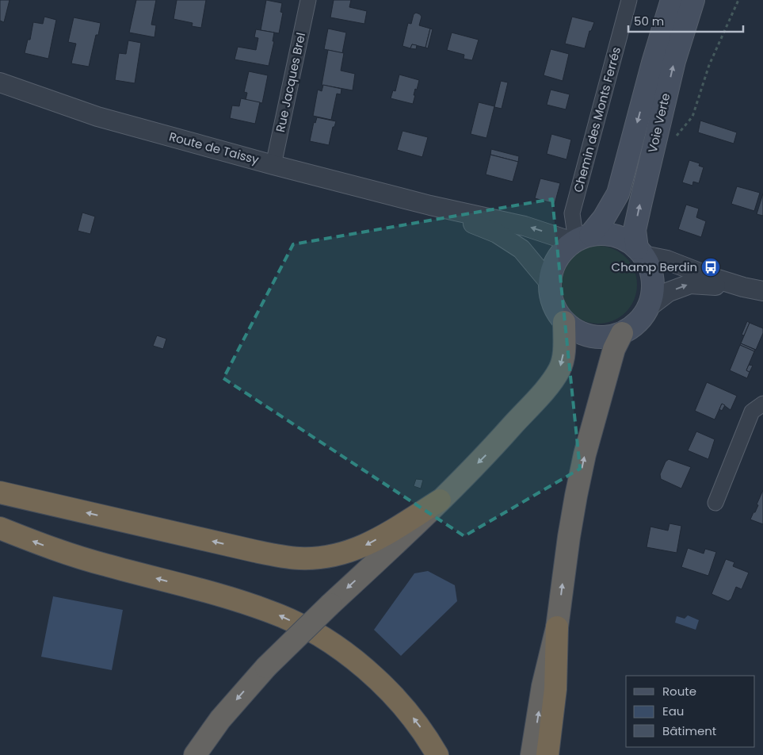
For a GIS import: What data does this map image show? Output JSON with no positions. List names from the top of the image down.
{
  "streets": {
    "main road": ["Voie Verte"],
    "street": ["Rue Jacques Brel", "Chemin des Monts Ferrés", "Route de Taissy"]
  },
  "crossings": [
    ["Rue Jacques Brel", "Route de Taissy"],
    ["Chemin des Monts Ferrés", "Voie Verte"],
    ["Chemin des Monts Ferrés", "Route de Taissy"],
    ["Voie Verte", "Route de Taissy"]
  ],
  "places": {
    "bus stop": ["Champ Berdin"]
  },
  "legend": ["Route", "Eau", "Bâtiment"],
  "scale_bar": "50 m"
}
